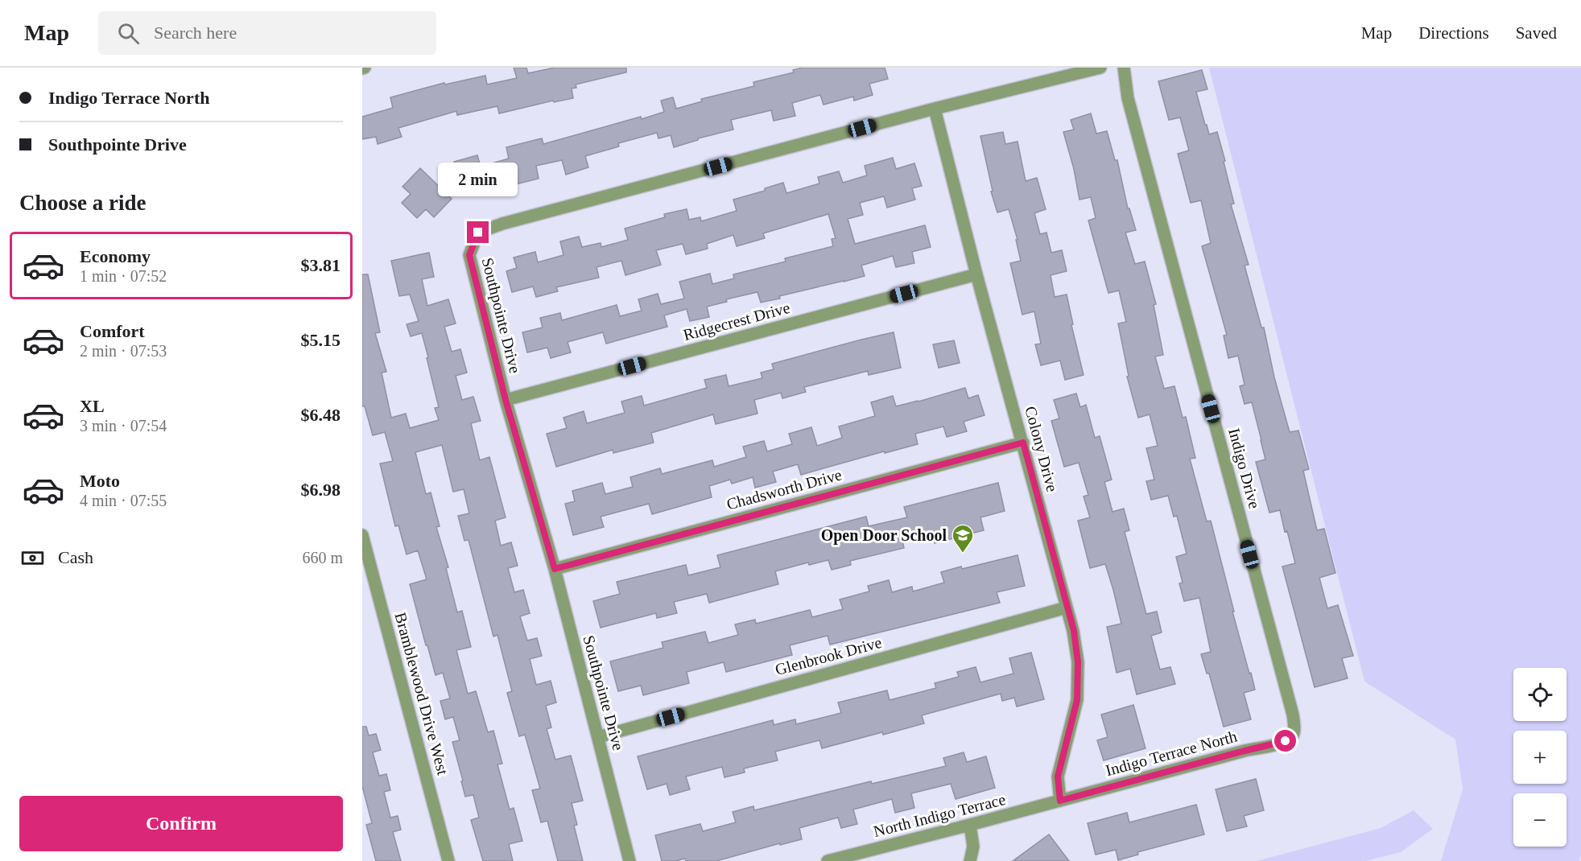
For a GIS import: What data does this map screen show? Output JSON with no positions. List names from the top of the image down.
{
  "streets": {
    "street": [
      "Southpointe Drive",
      "Ridgecrest Drive",
      "Colony Drive",
      "Indigo Drive",
      "Chadsworth Drive",
      "Glenbrook Drive",
      "Bramblewood Drive West",
      "Indigo Terrace North",
      "North Indigo Terrace"
    ]
  },
  "crossings": [
    ["Southpointe Drive", "Ridgecrest Drive"],
    ["Southpointe Drive", "Colony Drive"],
    ["Southpointe Drive", "Chadsworth Drive"],
    ["Southpointe Drive", "Glenbrook Drive"],
    ["Ridgecrest Drive", "Colony Drive"],
    ["Colony Drive", "Chadsworth Drive"],
    ["Colony Drive", "Glenbrook Drive"],
    ["Colony Drive", "Indigo Terrace North"],
    ["Colony Drive", "North Indigo Terrace"],
    ["Indigo Drive", "Indigo Terrace North"],
    ["Indigo Terrace North", "North Indigo Terrace"]
  ],
  "places": {
    "school or university": ["Open Door School"]
  },
  "page": {
    "header": "Map",
    "search": "Search here",
    "nav": ["Map", "Directions", "Saved"],
    "banner": ["Indigo Terrace North", "Southpointe Drive"],
    "bubble": "2 min",
    "heading": "Choose a ride",
    "list": [
      {
        "name": "Economy",
        "note": "1 min · 07:52",
        "value": "$3.81"
      },
      {
        "name": "Comfort",
        "note": "2 min · 07:53",
        "value": "$5.15"
      },
      {
        "name": "XL",
        "note": "3 min · 07:54",
        "value": "$6.48"
      },
      {
        "name": "Moto",
        "note": "4 min · 07:55",
        "value": "$6.98"
      }
    ],
    "pay": ["Cash", "660 m"],
    "map_buttons": ["+", "−"],
    "buttons": "Confirm"
  }
}
